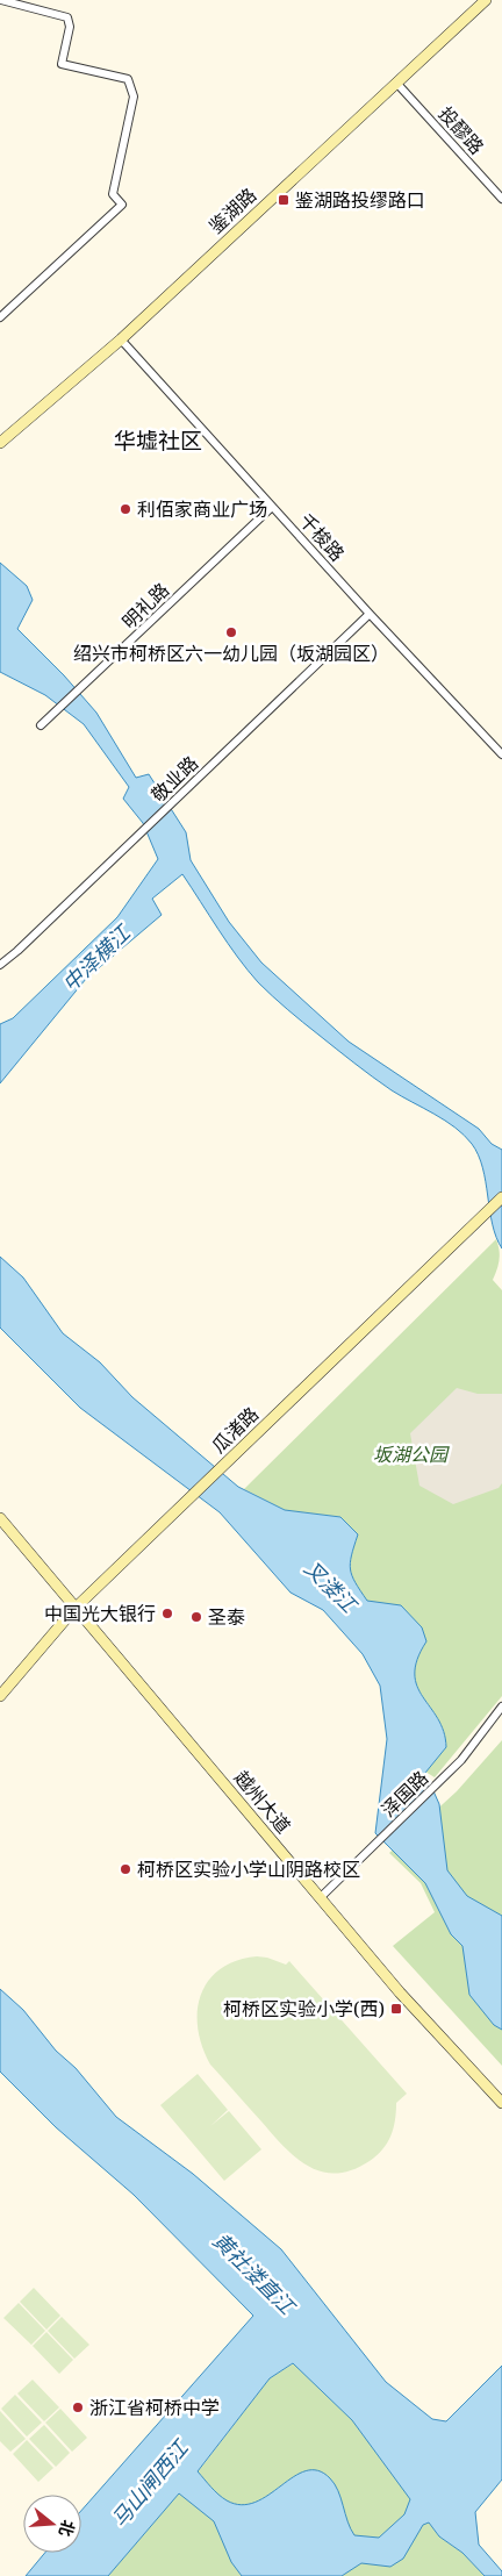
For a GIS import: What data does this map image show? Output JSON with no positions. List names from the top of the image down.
{
  "streets": {
    "street": [
      "投醪路",
      "鉴湖路",
      "千梭路",
      "明礼路",
      "敬业路",
      "瓜渚路",
      "泽国路",
      "越州大道"
    ]
  },
  "crossings": [
    ["投醪路", "鉴湖路"],
    ["鉴湖路", "千梭路"],
    ["千梭路", "明礼路"],
    ["千梭路", "敬业路"],
    ["瓜渚路", "越州大道"],
    ["泽国路", "越州大道"]
  ],
  "districts": ["华墟社区"],
  "water": [
    "中泽横江",
    "叉溇江",
    "黄社溇直江",
    "马山闸西江"
  ],
  "parks": ["坂湖公园"],
  "places": {
    "transit": ["鉴湖路投缪路口", "柯桥区实验小学(西)"],
    "other": [
      "利佰家商业广场",
      "绍兴市柯桥区六一幼儿园（坂湖园区）",
      "中国光大银行",
      "圣泰",
      "柯桥区实验小学山阴路校区",
      "浙江省柯桥中学"
    ]
  },
  "north": "right"
}
